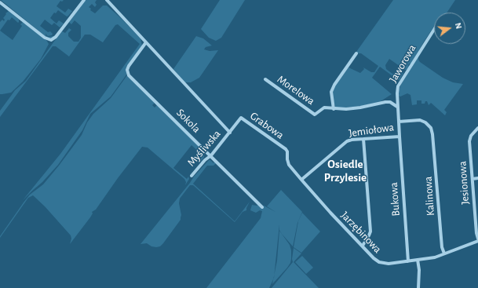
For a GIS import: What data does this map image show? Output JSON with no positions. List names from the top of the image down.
{
  "streets": {
    "street": [
      "Jaworowa",
      "Morelowa",
      "Sokola",
      "Grabowa",
      "Jemiołowa",
      "Myśliwska",
      "Jesionowa",
      "Kalinowa",
      "Bukowa",
      "Jarzębinowa"
    ]
  },
  "crossings": [
    ["Jaworowa", "Jemiołowa"],
    ["Sokola", "Myśliwska"],
    ["Grabowa", "Myśliwska"],
    ["Grabowa", "Jarzębinowa"],
    ["Jemiołowa", "Kalinowa"],
    ["Jemiołowa", "Bukowa"],
    ["Jemiołowa", "Jarzębinowa"],
    ["Kalinowa", "Jarzębinowa"],
    ["Bukowa", "Jarzębinowa"]
  ],
  "districts": ["Osiedle Przylesie"],
  "north": "right"
}
